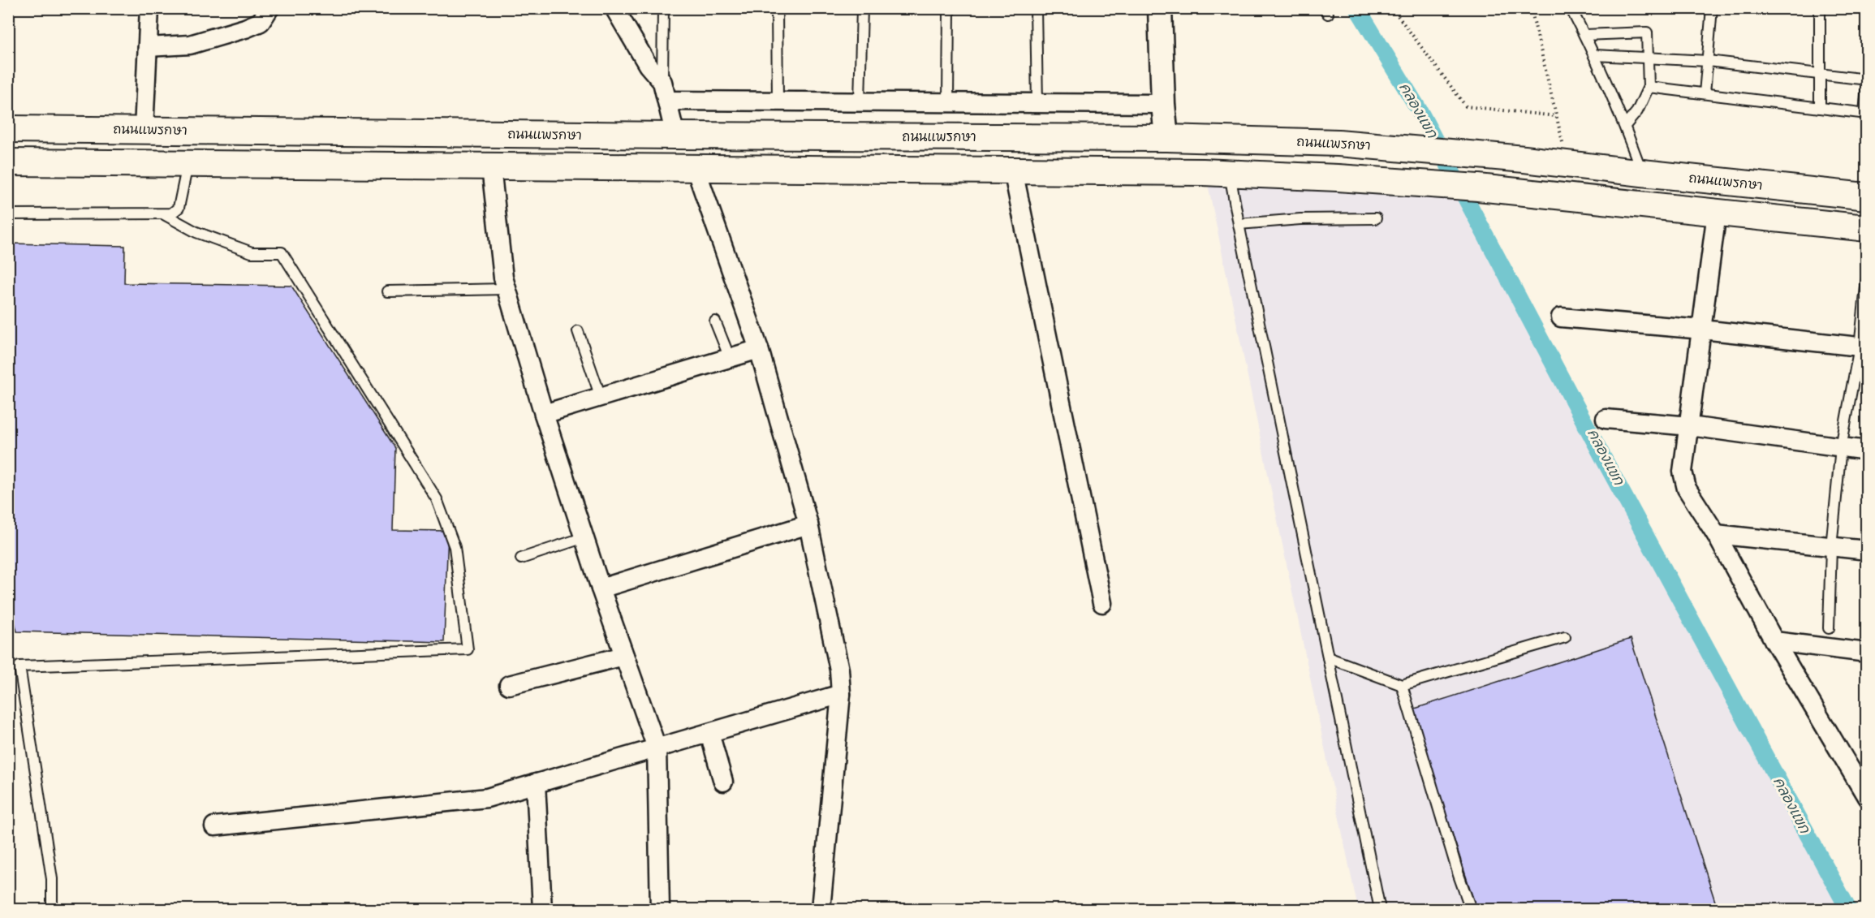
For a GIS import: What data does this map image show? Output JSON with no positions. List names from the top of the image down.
{
  "streets": {
    "main road": ["ถนนแพรกษา"]
  },
  "water": ["คลองแขก"]
}
